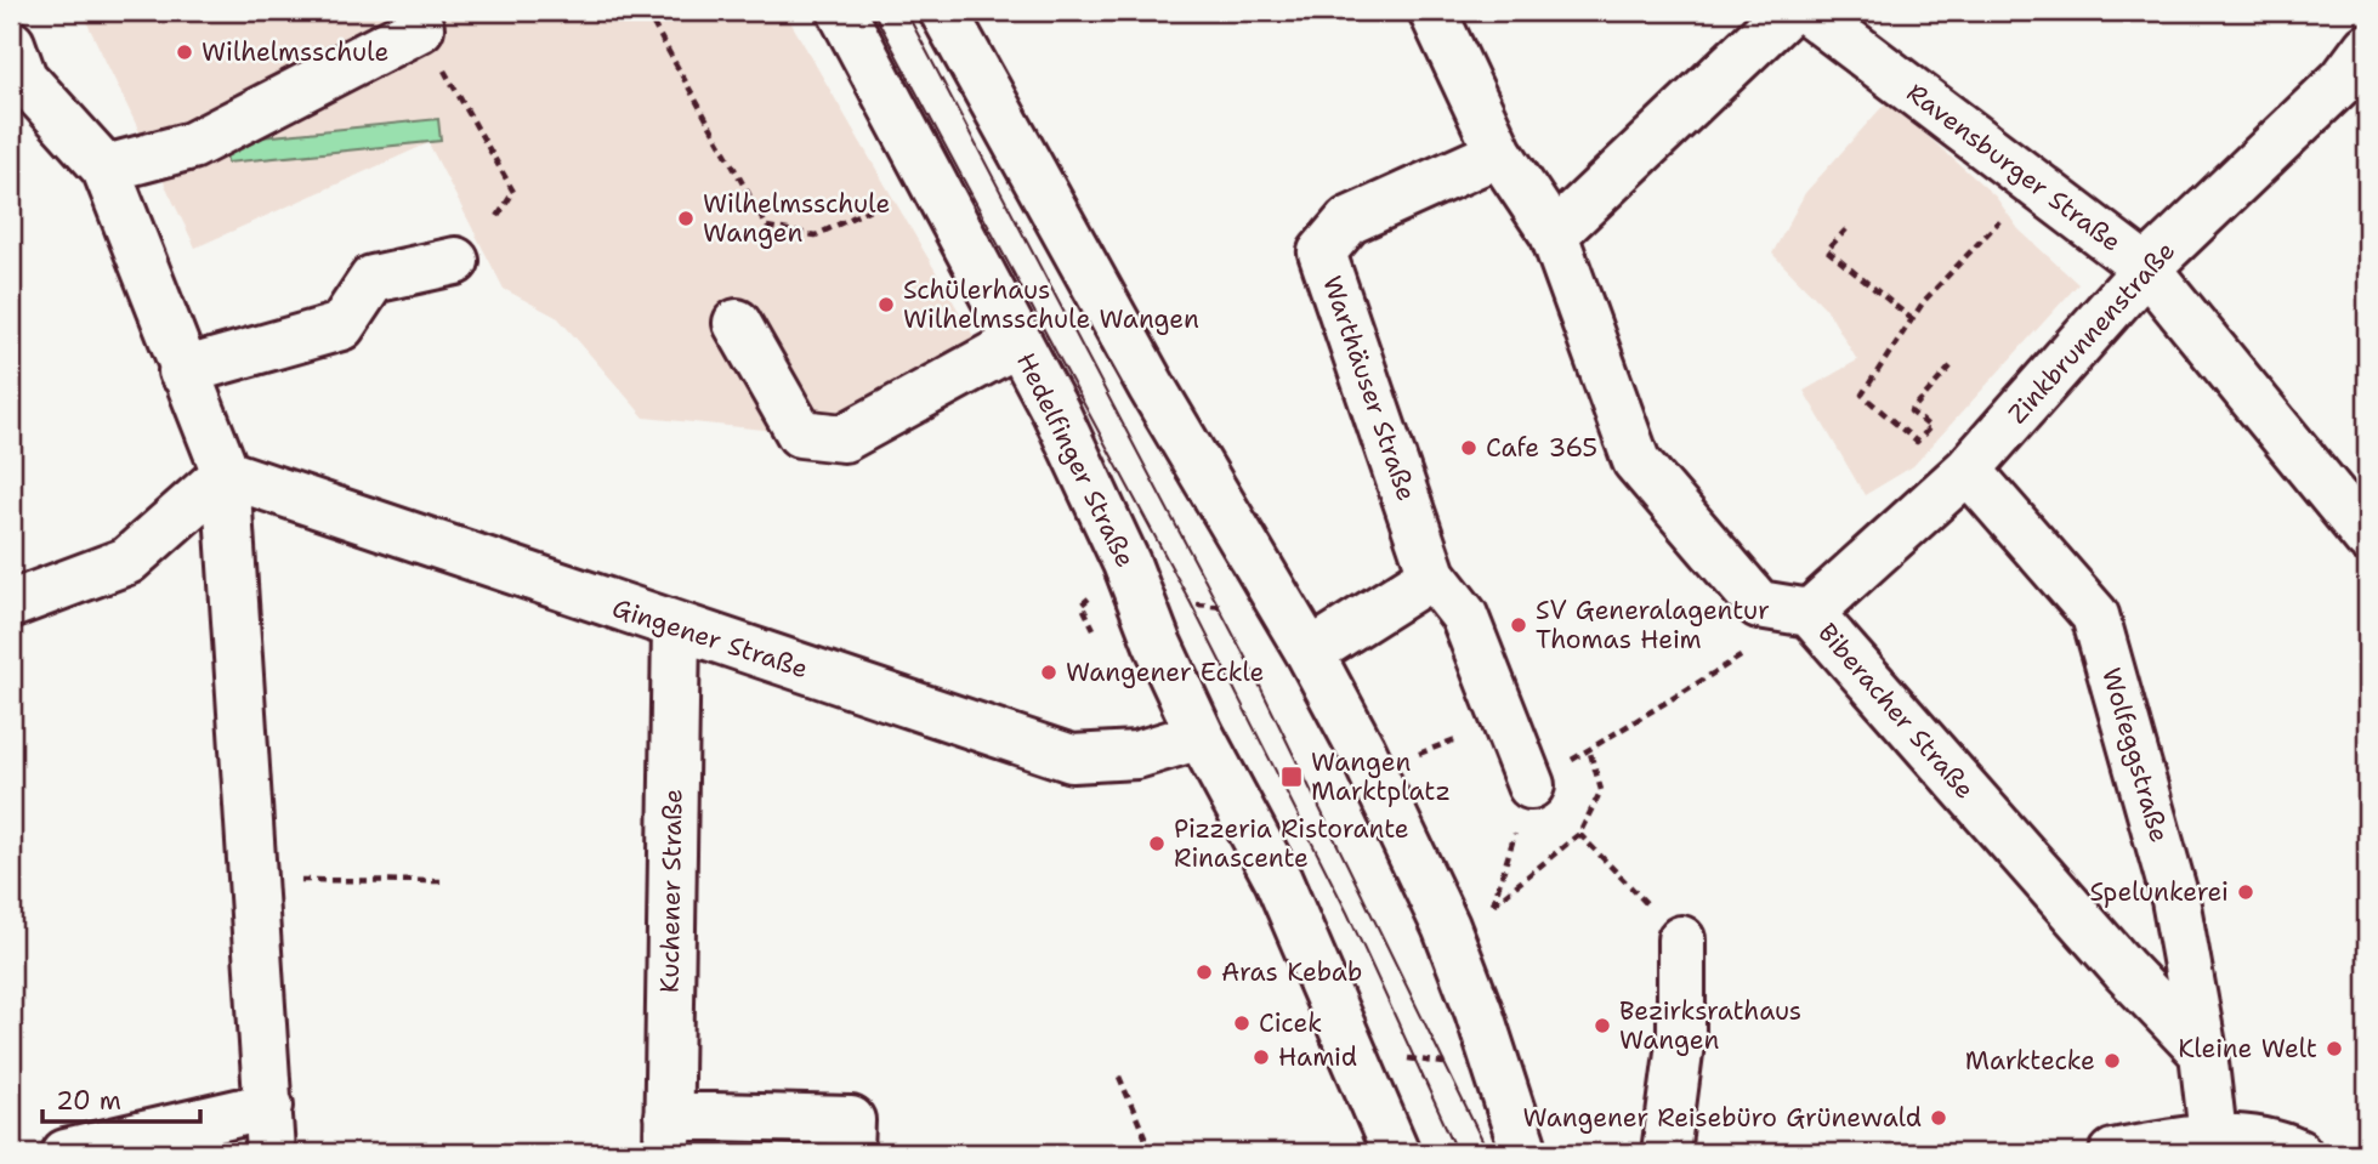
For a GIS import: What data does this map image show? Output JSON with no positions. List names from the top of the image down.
{
  "streets": {
    "street": [
      "Ravensburger Straße",
      "Zinkbrunnenstraße",
      "Warthäuser Straße",
      "Hedelfinger Straße",
      "Gingener Straße",
      "Biberacher Straße",
      "Wolfeggstraße",
      "Kuchener Straße"
    ]
  },
  "crossings": [
    ["Ravensburger Straße", "Zinkbrunnenstraße"],
    ["Zinkbrunnenstraße", "Biberacher Straße"],
    ["Zinkbrunnenstraße", "Wolfeggstraße"],
    ["Warthäuser Straße", "Biberacher Straße"],
    ["Hedelfinger Straße", "Gingener Straße"],
    ["Gingener Straße", "Kuchener Straße"],
    ["Biberacher Straße", "Wolfeggstraße"]
  ],
  "places": {
    "other": [
      "Wilhelmsschule",
      "Wilhelmsschule Wangen",
      "Schülerhaus Wilhelmsschule Wangen",
      "Cafe 365",
      "SV Generalagentur Thomas Heim",
      "Wangener Eckle",
      "Pizzeria Ristorante Rinascente",
      "Spelunkerei",
      "Aras Kebab",
      "Cicek",
      "Bezirksrathaus Wangen",
      "Kleine Welt",
      "Hamid",
      "Marktecke",
      "Wangener Reisebüro Grünewald"
    ],
    "transit": ["Wangen Marktplatz"]
  },
  "scale_bar": "20 m"
}
